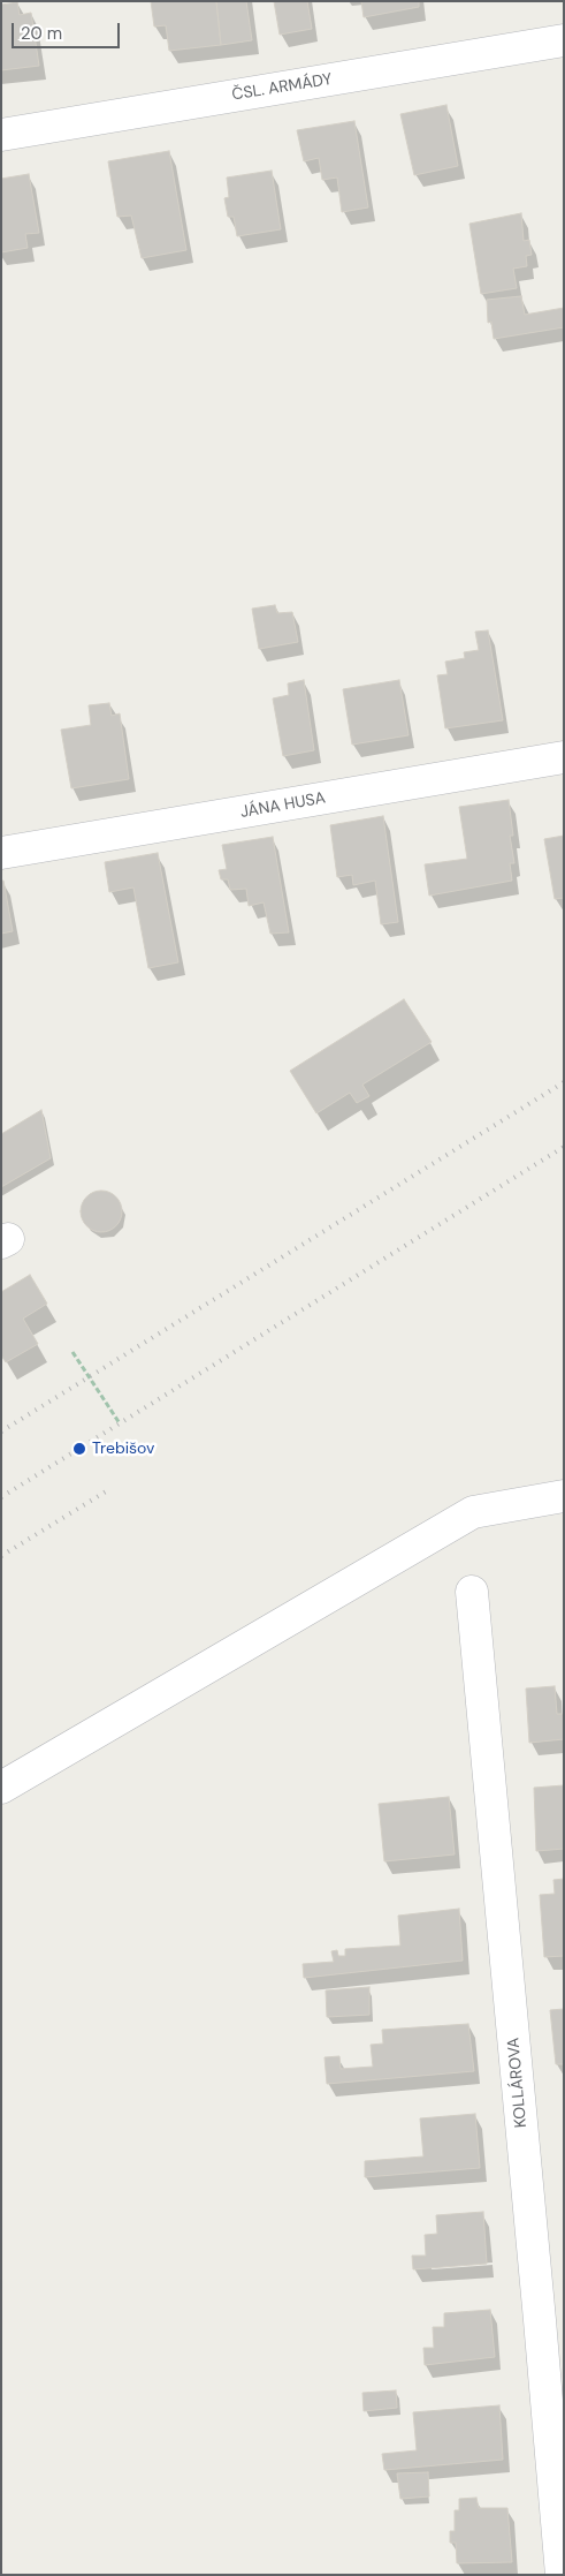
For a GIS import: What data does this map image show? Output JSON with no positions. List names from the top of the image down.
{
  "streets": {
    "street": ["ČSL. ARMÁDY", "JÁNA HUSA", "KOLLÁROVA"]
  },
  "places": ["Trebišov"],
  "scale_bar": "20 m"
}
